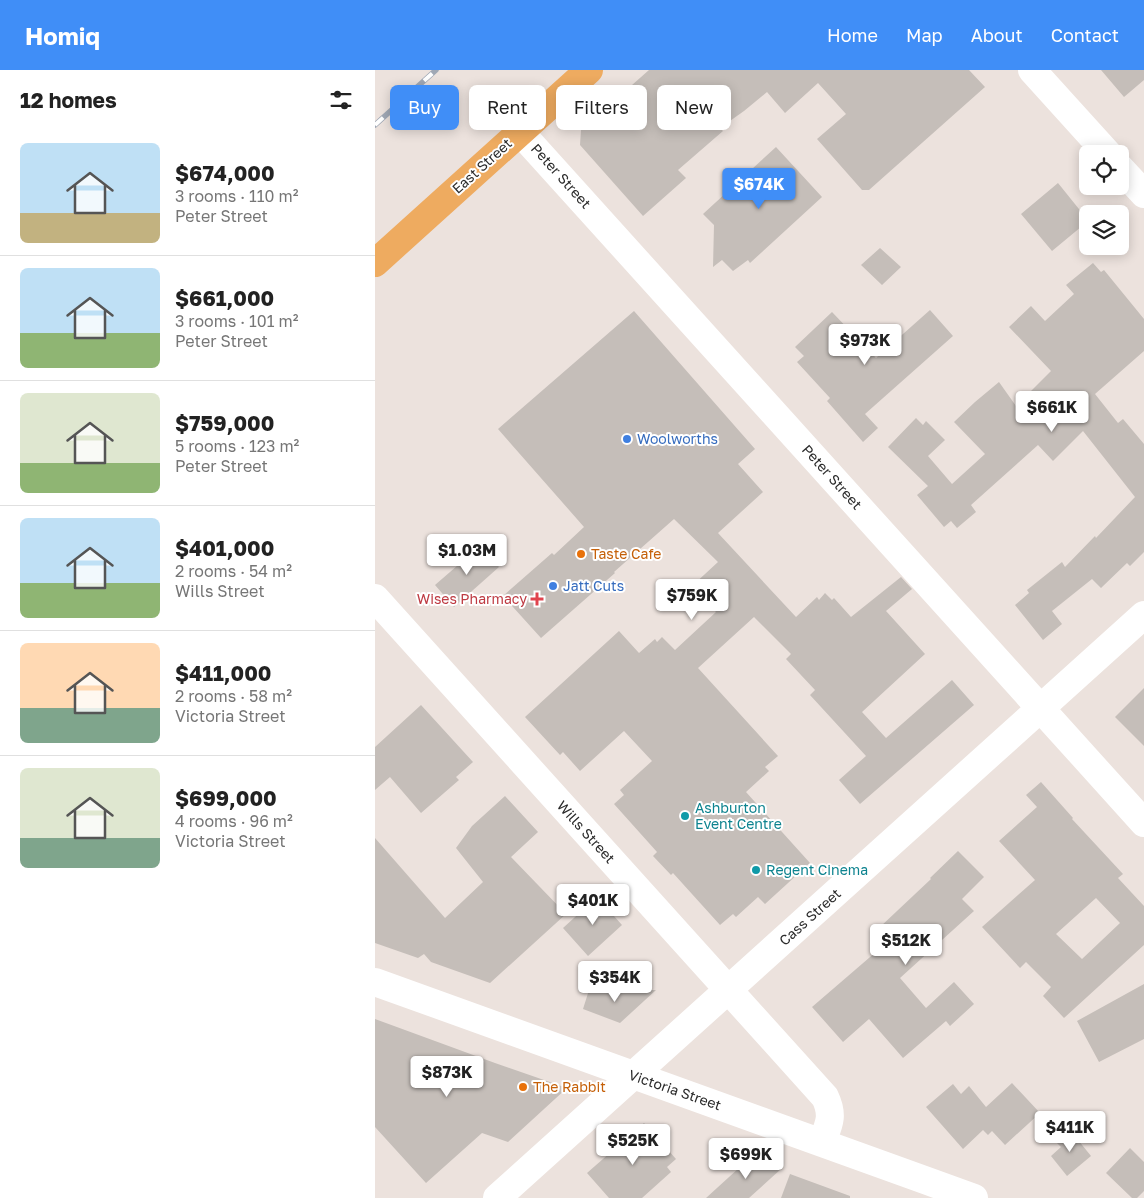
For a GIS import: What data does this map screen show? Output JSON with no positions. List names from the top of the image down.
{
  "streets": {
    "main road": ["East Street"],
    "street": [
      "Peter Street",
      "Wills Street",
      "Cass Street",
      "Victoria Street"
    ]
  },
  "crossings": [
    ["East Street", "Peter Street"],
    ["Peter Street", "Cass Street"],
    ["Wills Street", "Cass Street"],
    ["Wills Street", "Victoria Street"],
    ["Cass Street", "Victoria Street"]
  ],
  "places": {
    "other": [
      "Woolworths",
      "Taste Cafe",
      "Jatt Cuts",
      "Ashburton Event Centre",
      "Regent Cinema",
      "The Rabbit"
    ],
    "health": ["Wises Pharmacy"]
  },
  "page": {
    "header": "Homiq",
    "nav": [
      "Home",
      "Map",
      "About",
      "Contact"
    ],
    "heading": "12 homes",
    "chip": [
      "Buy",
      "Rent",
      "Filters",
      "New"
    ],
    "list": [
      {
        "name": "$674,000",
        "note": "3 rooms · 110 m² · Peter Street"
      },
      {
        "name": "$661,000",
        "note": "3 rooms · 101 m² · Peter Street"
      },
      {
        "name": "$759,000",
        "note": "5 rooms · 123 m² · Peter Street"
      },
      {
        "name": "$401,000",
        "note": "2 rooms · 54 m² · Wills Street"
      },
      {
        "name": "$411,000",
        "note": "2 rooms · 58 m² · Victoria Street"
      },
      {
        "name": "$699,000",
        "note": "4 rooms · 96 m² · Victoria Street"
      }
    ],
    "price": [
      "$674K",
      "$973K",
      "$661K",
      "$1.03M",
      "$759K",
      "$401K",
      "$512K",
      "$354K",
      "$873K",
      "$411K",
      "$525K",
      "$699K"
    ]
  }
}
